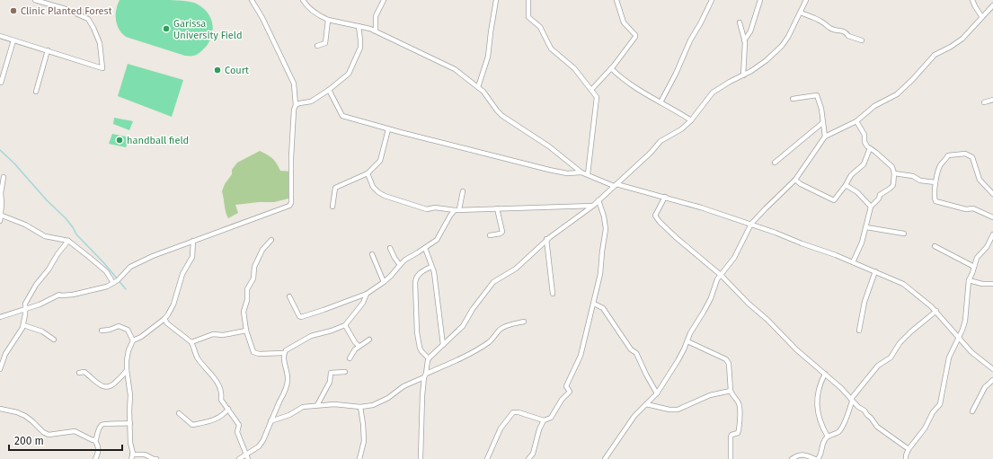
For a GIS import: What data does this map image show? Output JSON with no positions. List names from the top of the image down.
{
  "places": [
    "Clinic Planted Forest",
    "Garissa University Field",
    "Court",
    "handball field"
  ],
  "scale_bar": "200 m"
}
